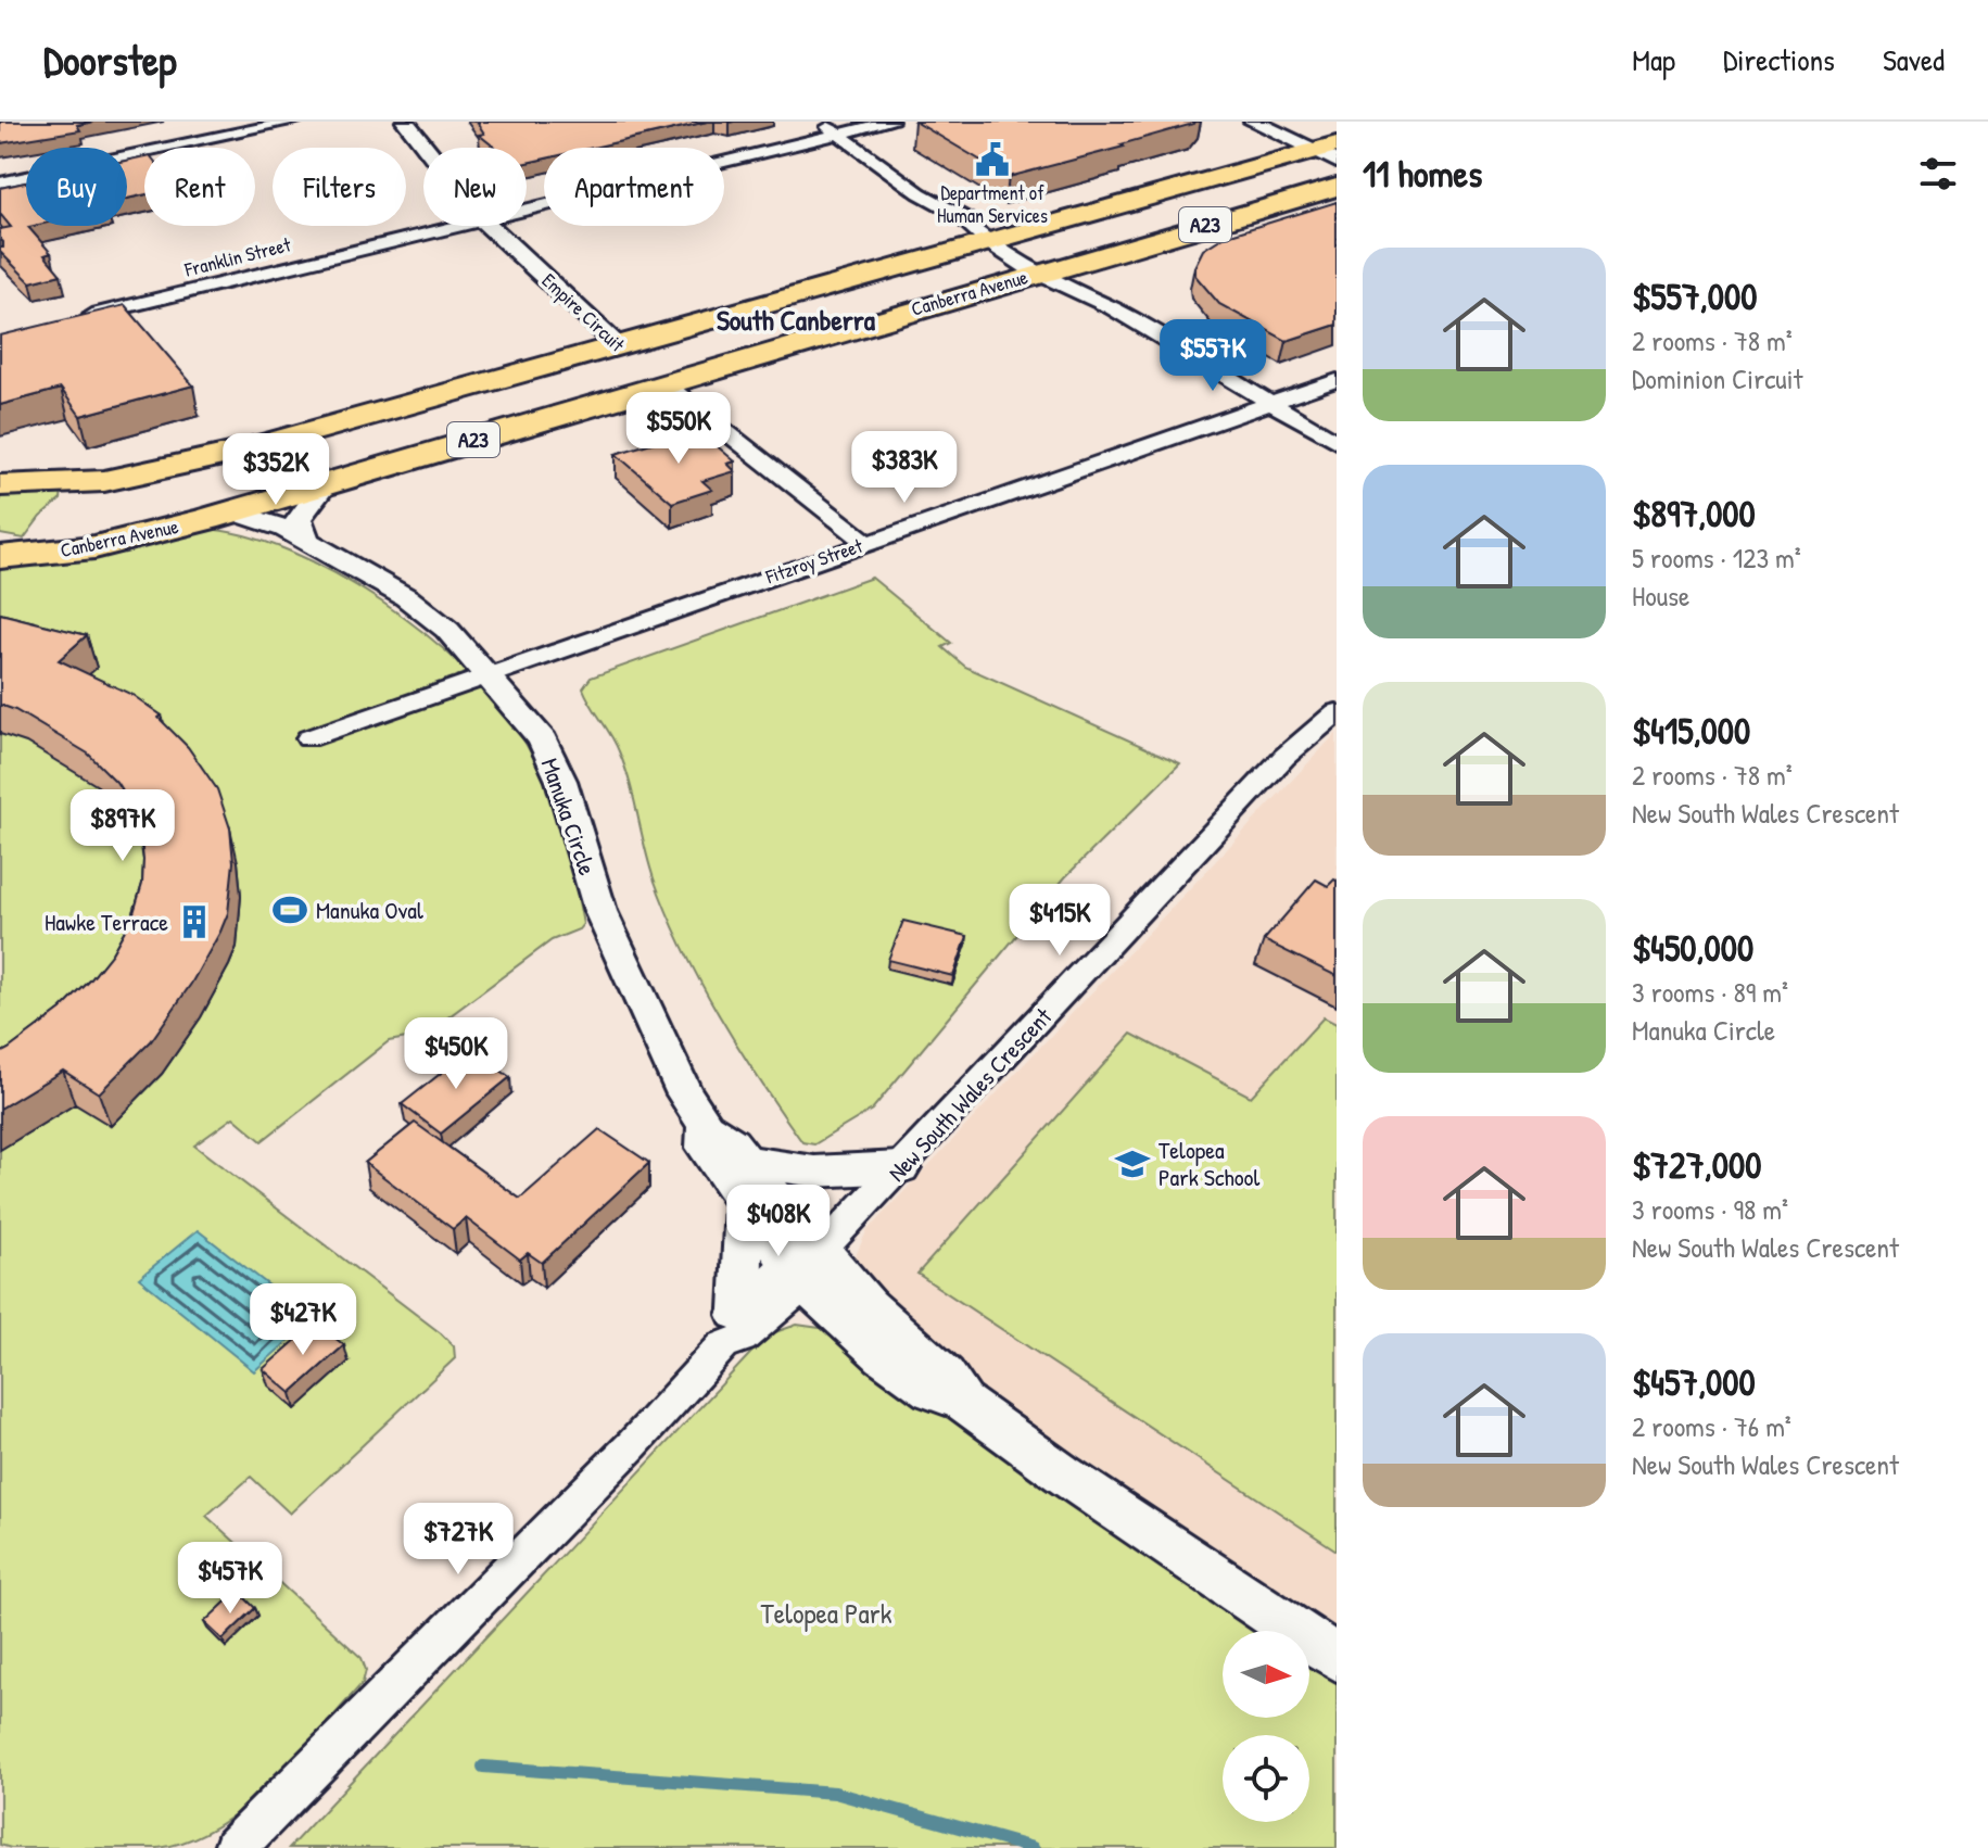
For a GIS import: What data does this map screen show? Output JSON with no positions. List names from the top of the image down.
{
  "streets": {
    "highway": ["A23", "Canberra Avenue", "Empire Circuit"],
    "street": [
      "Franklin Street",
      "Fitzroy Street",
      "Manuka Circle",
      "New South Wales Crescent"
    ]
  },
  "crossings": [
    ["Canberra Avenue", "Empire Circuit"],
    ["Canberra Avenue", "Manuka Circle"],
    ["Empire Circuit", "Fitzroy Street"],
    ["Fitzroy Street", "Manuka Circle"],
    ["Manuka Circle", "New South Wales Crescent"]
  ],
  "districts": ["South Canberra"],
  "parks": ["Telopea Park"],
  "places": {
    "public building": ["Department of Human Services"],
    "sports": ["Manuka Oval"],
    "building": ["Hawke Terrace"],
    "school or university": ["Telopea Park School"]
  },
  "north": "right",
  "page": {
    "header": "Doorstep",
    "nav": ["Map", "Directions", "Saved"],
    "heading": "11 homes",
    "chip": [
      "Buy",
      "Rent",
      "Filters",
      "New",
      "Apartment"
    ],
    "list": [
      {
        "name": "$557,000",
        "note": "2 rooms · 78 m² · Dominion Circuit"
      },
      {
        "name": "$897,000",
        "note": "5 rooms · 123 m² · House"
      },
      {
        "name": "$415,000",
        "note": "2 rooms · 78 m² · New South Wales Crescent"
      },
      {
        "name": "$450,000",
        "note": "3 rooms · 89 m² · Manuka Circle"
      },
      {
        "name": "$727,000",
        "note": "3 rooms · 98 m² · New South Wales Crescent"
      },
      {
        "name": "$457,000",
        "note": "2 rooms · 76 m² · New South Wales Crescent"
      }
    ],
    "price": [
      "$557K",
      "$550K",
      "$383K",
      "$352K",
      "$897K",
      "$415K",
      "$450K",
      "$408K",
      "$427K",
      "$727K",
      "$457K"
    ]
  }
}
